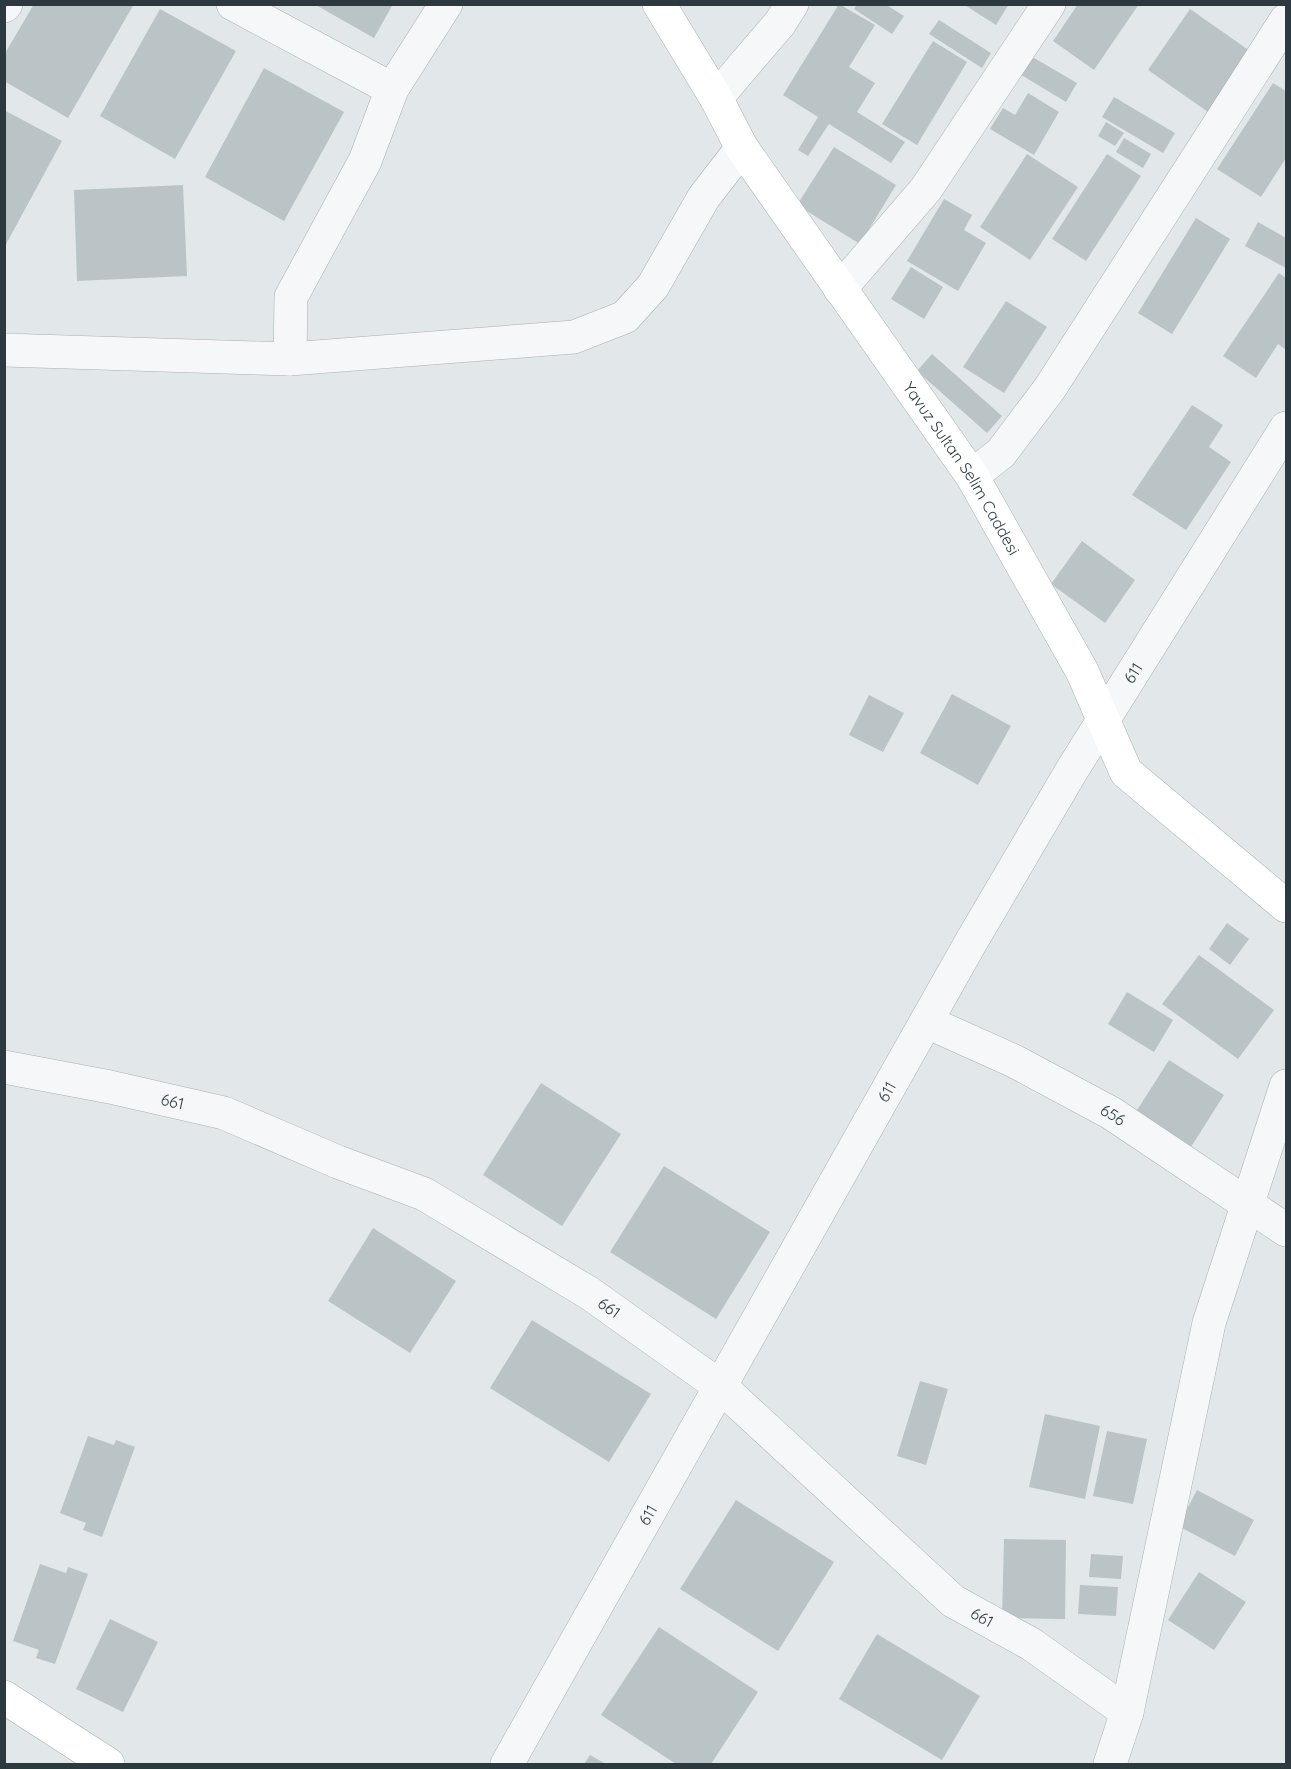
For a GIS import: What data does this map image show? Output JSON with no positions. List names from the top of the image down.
{
  "streets": {
    "street": [
      "Yavuz Sultan Selim Caddesi",
      "611",
      "661",
      "656"
    ]
  },
  "crossings": [
    ["Yavuz Sultan Selim Caddesi", "611"],
    ["611", "661"],
    ["611", "656"]
  ]
}
